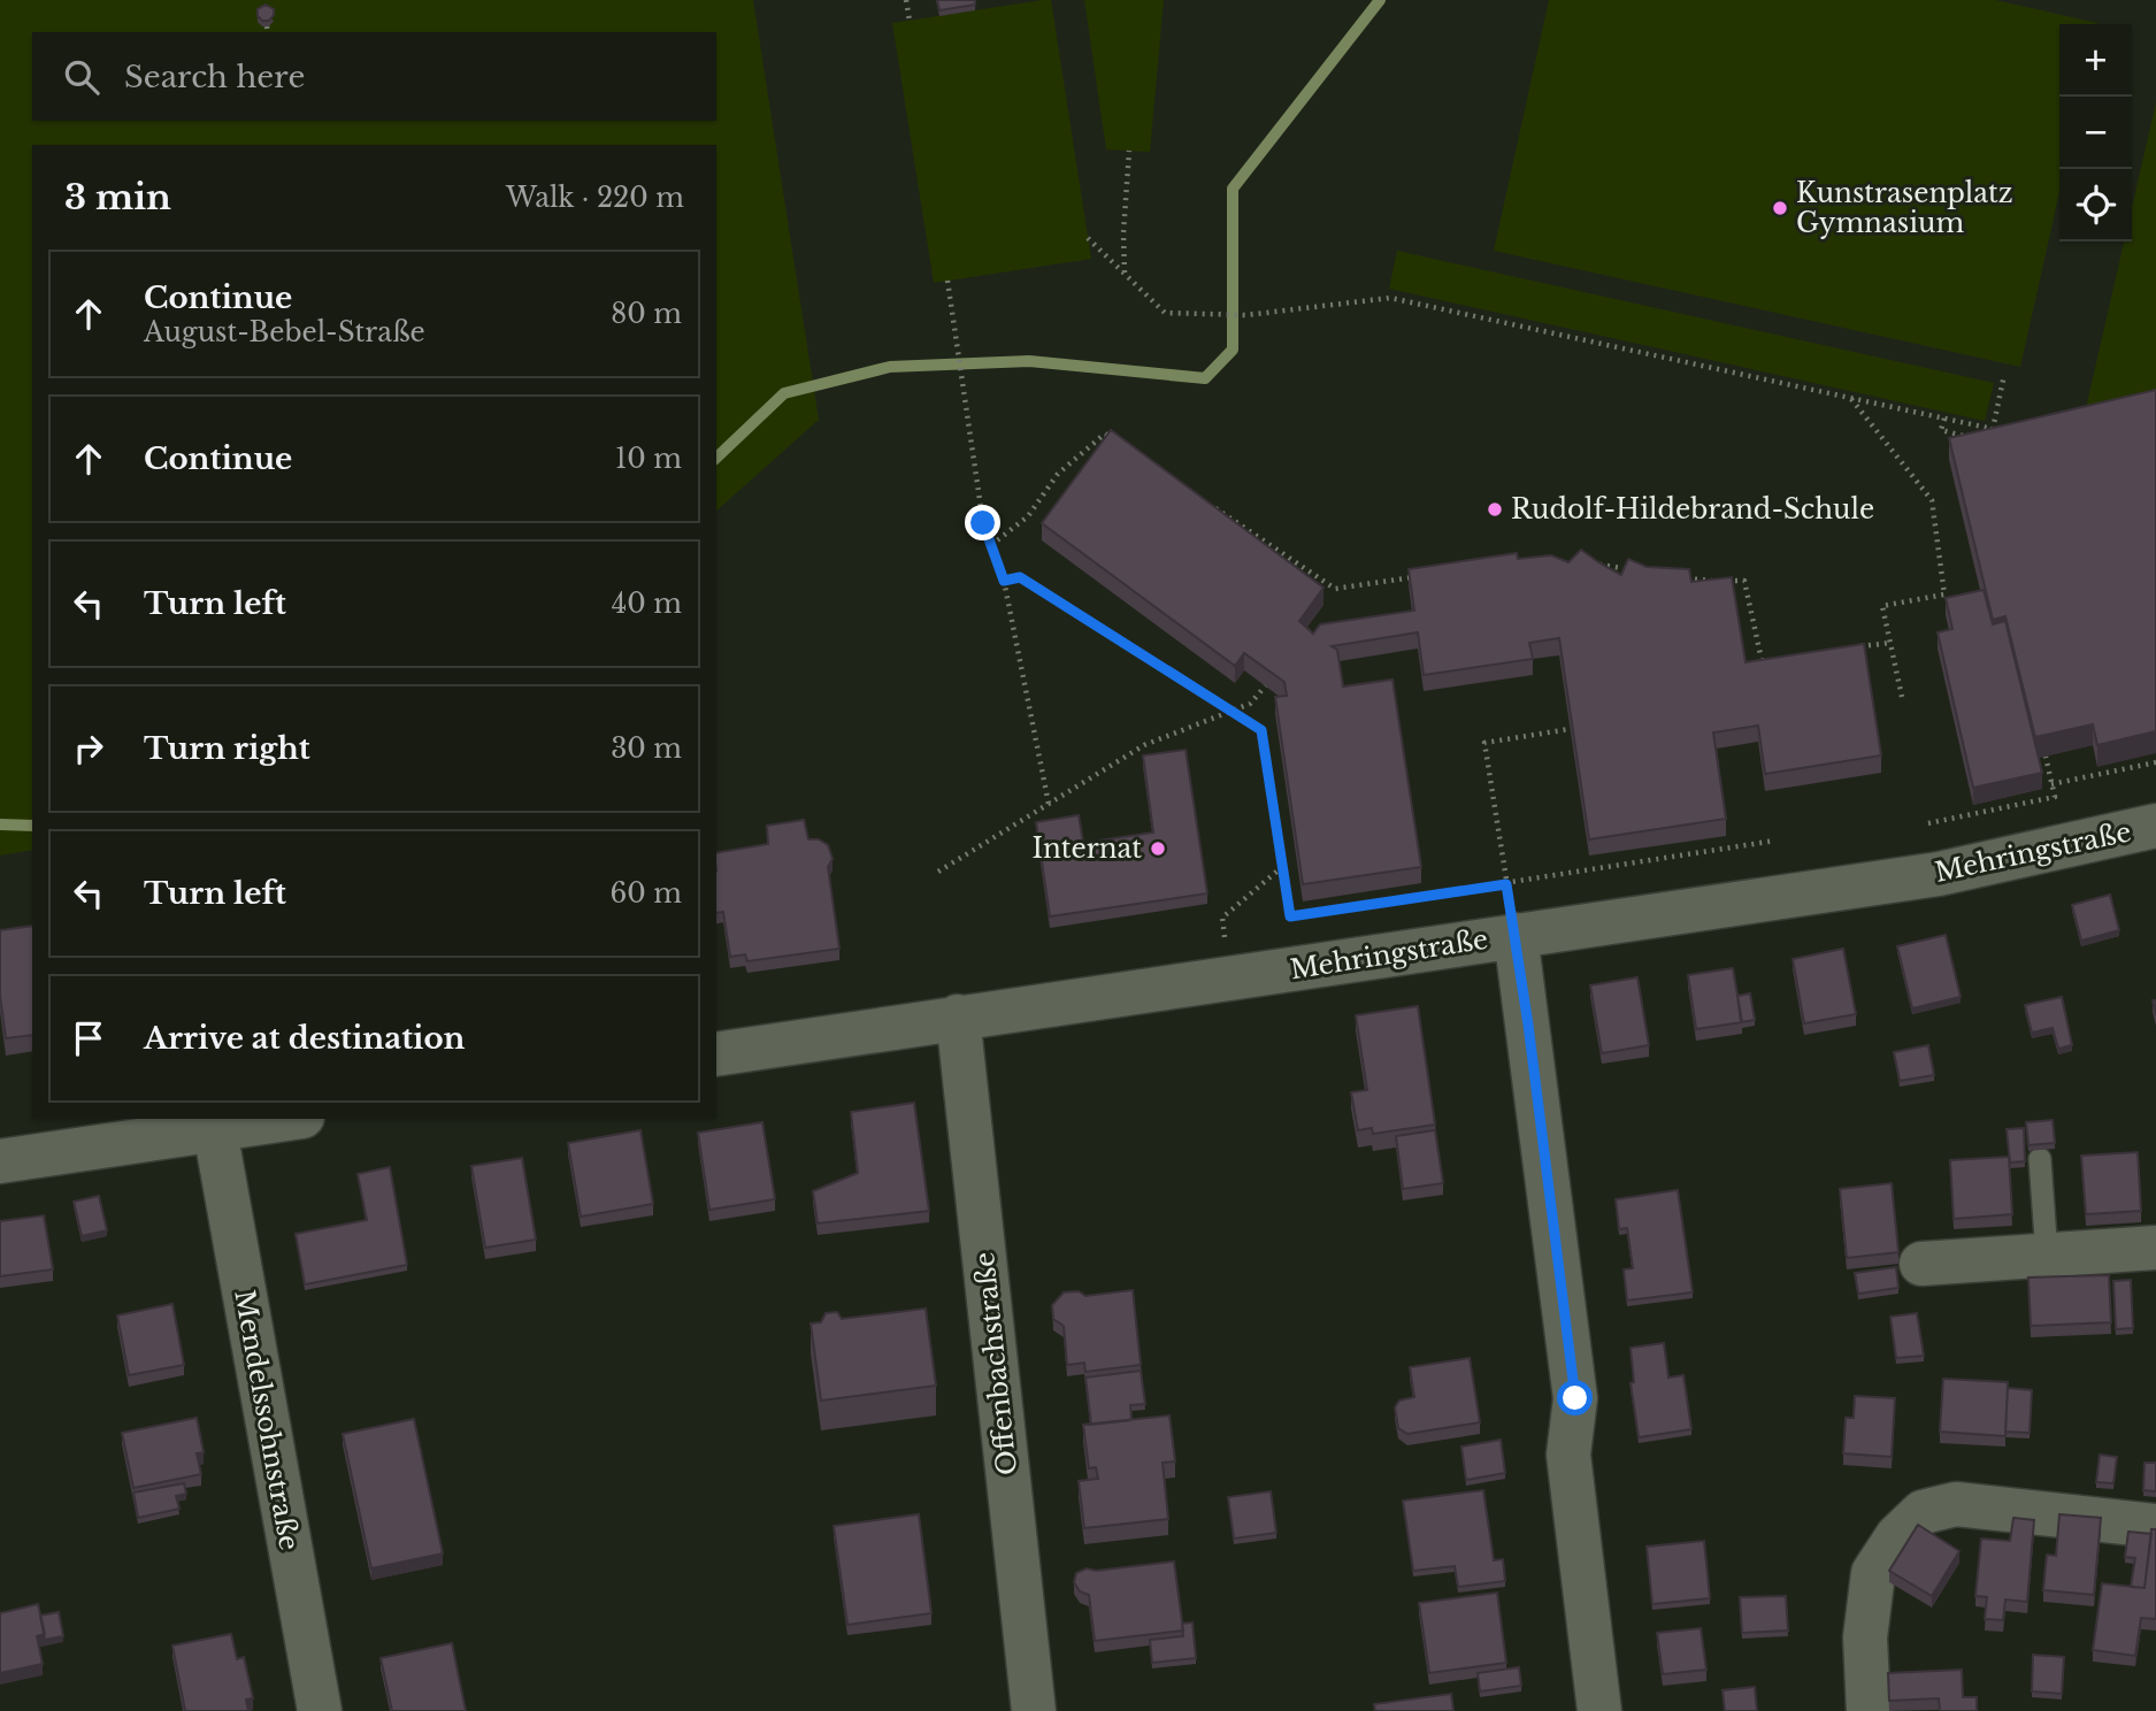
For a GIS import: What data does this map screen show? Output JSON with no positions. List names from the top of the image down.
{
  "streets": {
    "street": ["Mehringstraße", "Offenbachstraße", "Mendelssohnstraße"]
  },
  "crossings": [
    ["Mehringstraße", "Offenbachstraße"]
  ],
  "places": ["Kunstrasenplatz Gymnasium", "Rudolf-Hildebrand-Schule", "Internat"],
  "page": {
    "map_buttons": ["+", "−"],
    "search": "Search here",
    "heading": ["3 min", "Walk · 220 m"],
    "list": [
      ["Continue", "August-Bebel-Straße", "80 m"],
      ["Continue", "10 m"],
      ["Turn left", "40 m"],
      ["Turn right", "30 m"],
      ["Turn left", "60 m"],
      "Arrive at destination"
    ]
  }
}
